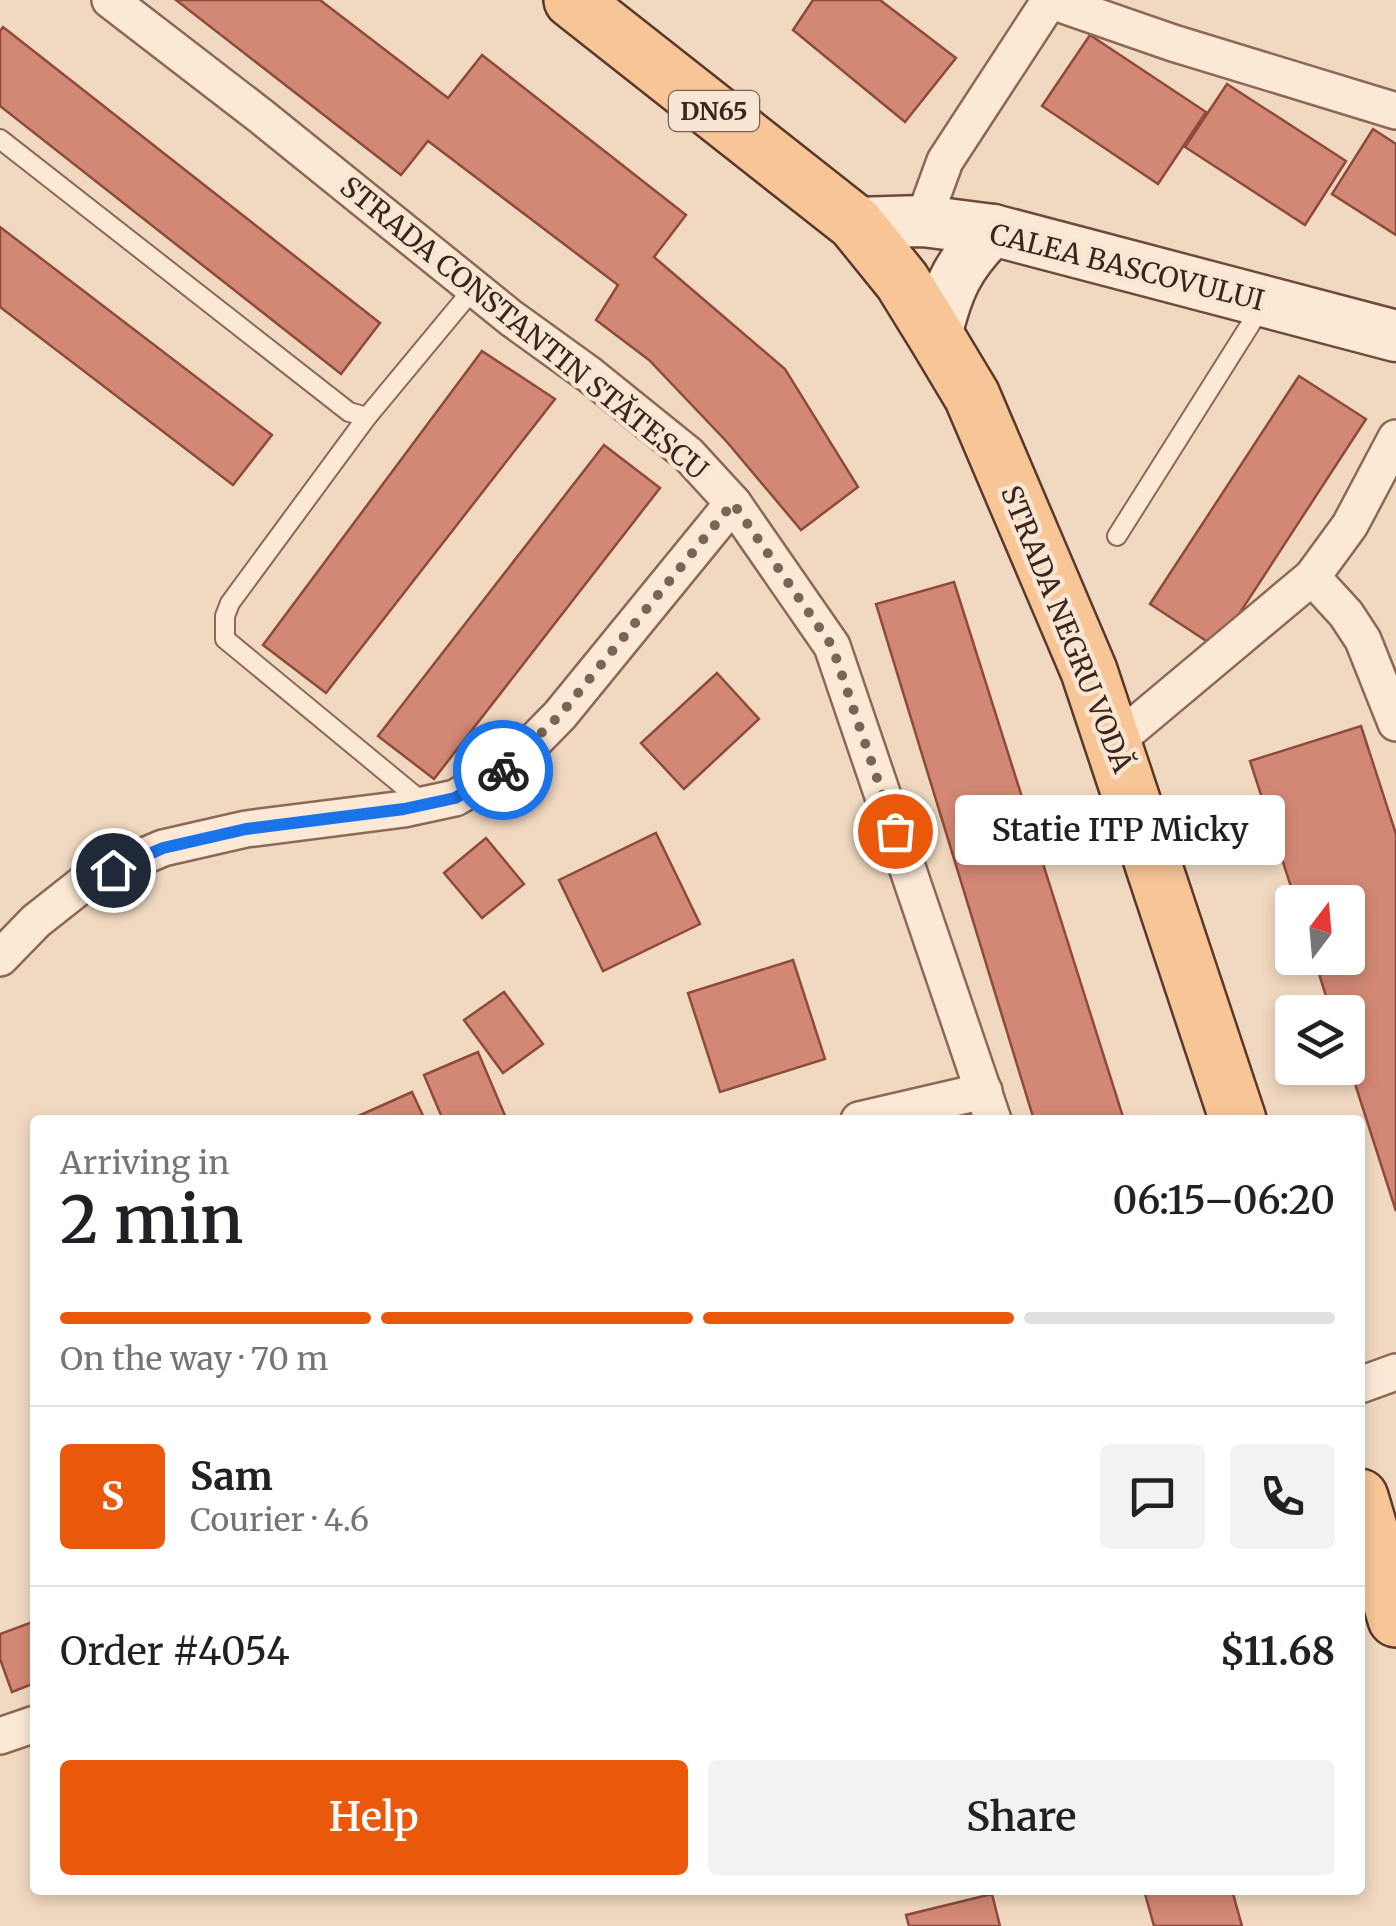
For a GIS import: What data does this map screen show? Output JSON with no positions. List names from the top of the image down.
{
  "streets": {
    "main road": ["DN65", "STRADA NEGRU VODĂ"],
    "street": ["CALEA BASCOVULUI", "STRADA CONSTANTIN STĂTESCU"]
  },
  "crossings": [
    ["DN65", "CALEA BASCOVULUI"],
    ["DN65", "STRADA NEGRU VODĂ"],
    ["CALEA BASCOVULUI", "STRADA NEGRU VODĂ"]
  ],
  "places": ["Statie ITP Micky"],
  "north": "top",
  "page": {
    "bubble": "Statie ITP Micky",
    "heading": ["2 min", "Arriving in", "06:15–06:20"],
    "panel": [
      "Sam",
      "Courier · 4.6",
      "Order #4054",
      "$11.68"
    ],
    "bar": "On the way · 70 m",
    "round": "S",
    "buttons": ["Help", "Share"]
  }
}
